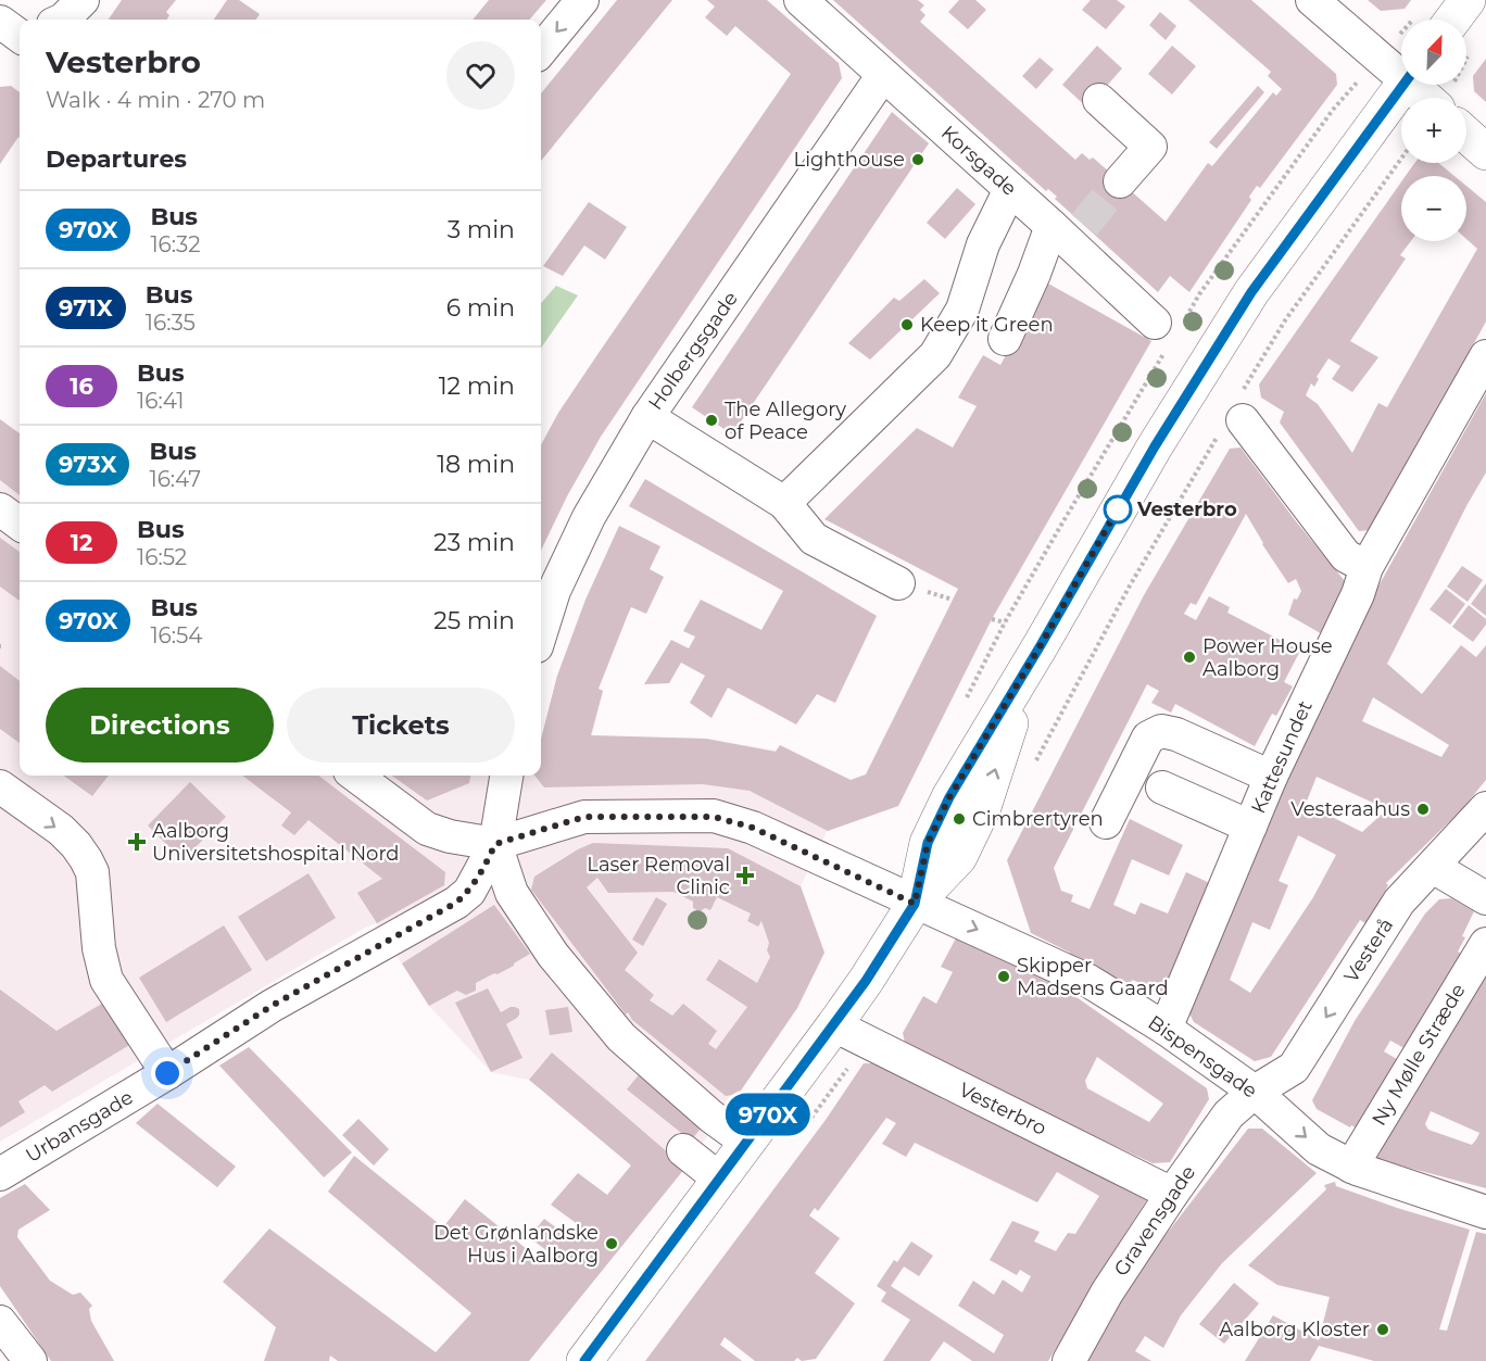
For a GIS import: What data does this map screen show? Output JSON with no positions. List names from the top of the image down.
{
  "streets": {
    "street": [
      "Korsgade",
      "Holbergsgade",
      "Kattesundet",
      "Vesterå",
      "Ny Mølle Stræde",
      "Bispensgade",
      "Vesterbro",
      "Urbansgade",
      "Gravensgade"
    ]
  },
  "crossings": [
    ["Korsgade", "Holbergsgade"],
    ["Kattesundet", "Bispensgade"],
    ["Vesterå", "Bispensgade"],
    ["Vesterå", "Gravensgade"],
    ["Ny Mølle Stræde", "Bispensgade"],
    ["Bispensgade", "Gravensgade"],
    ["Vesterbro", "Gravensgade"]
  ],
  "one_way": ["Vesterå", "Bispensgade"],
  "places": {
    "other": [
      "Lighthouse",
      "Keep it Green",
      "The Allegory of Peace",
      "Vesterbro",
      "Power House Aalborg",
      "Vesteraahus",
      "Cimbrertyren",
      "Skipper Madsens Gaard",
      "Det Grønlandske Hus i Aalborg",
      "Aalborg Kloster"
    ],
    "health": ["Aalborg Universitetshospital Nord", "Laser Removal Clinic"]
  },
  "lines": ["bus line 970X"],
  "north": "top right",
  "page": {
    "on_map": "970X",
    "map_buttons": ["+", "−"],
    "heading": [
      ["Vesterbro", "Walk · 4 min · 270 m"],
      "Departures"
    ],
    "list": [
      {
        "mark": "970X",
        "name": "Bus",
        "note": "16:32",
        "value": "3 min"
      },
      {
        "mark": "971X",
        "name": "Bus",
        "note": "16:35",
        "value": "6 min"
      },
      {
        "mark": "16",
        "name": "Bus",
        "note": "16:41",
        "value": "12 min"
      },
      {
        "mark": "973X",
        "name": "Bus",
        "note": "16:47",
        "value": "18 min"
      },
      {
        "mark": "12",
        "name": "Bus",
        "note": "16:52",
        "value": "23 min"
      },
      {
        "mark": "970X",
        "name": "Bus",
        "note": "16:54",
        "value": "25 min"
      }
    ],
    "buttons": ["Directions", "Tickets"]
  }
}
